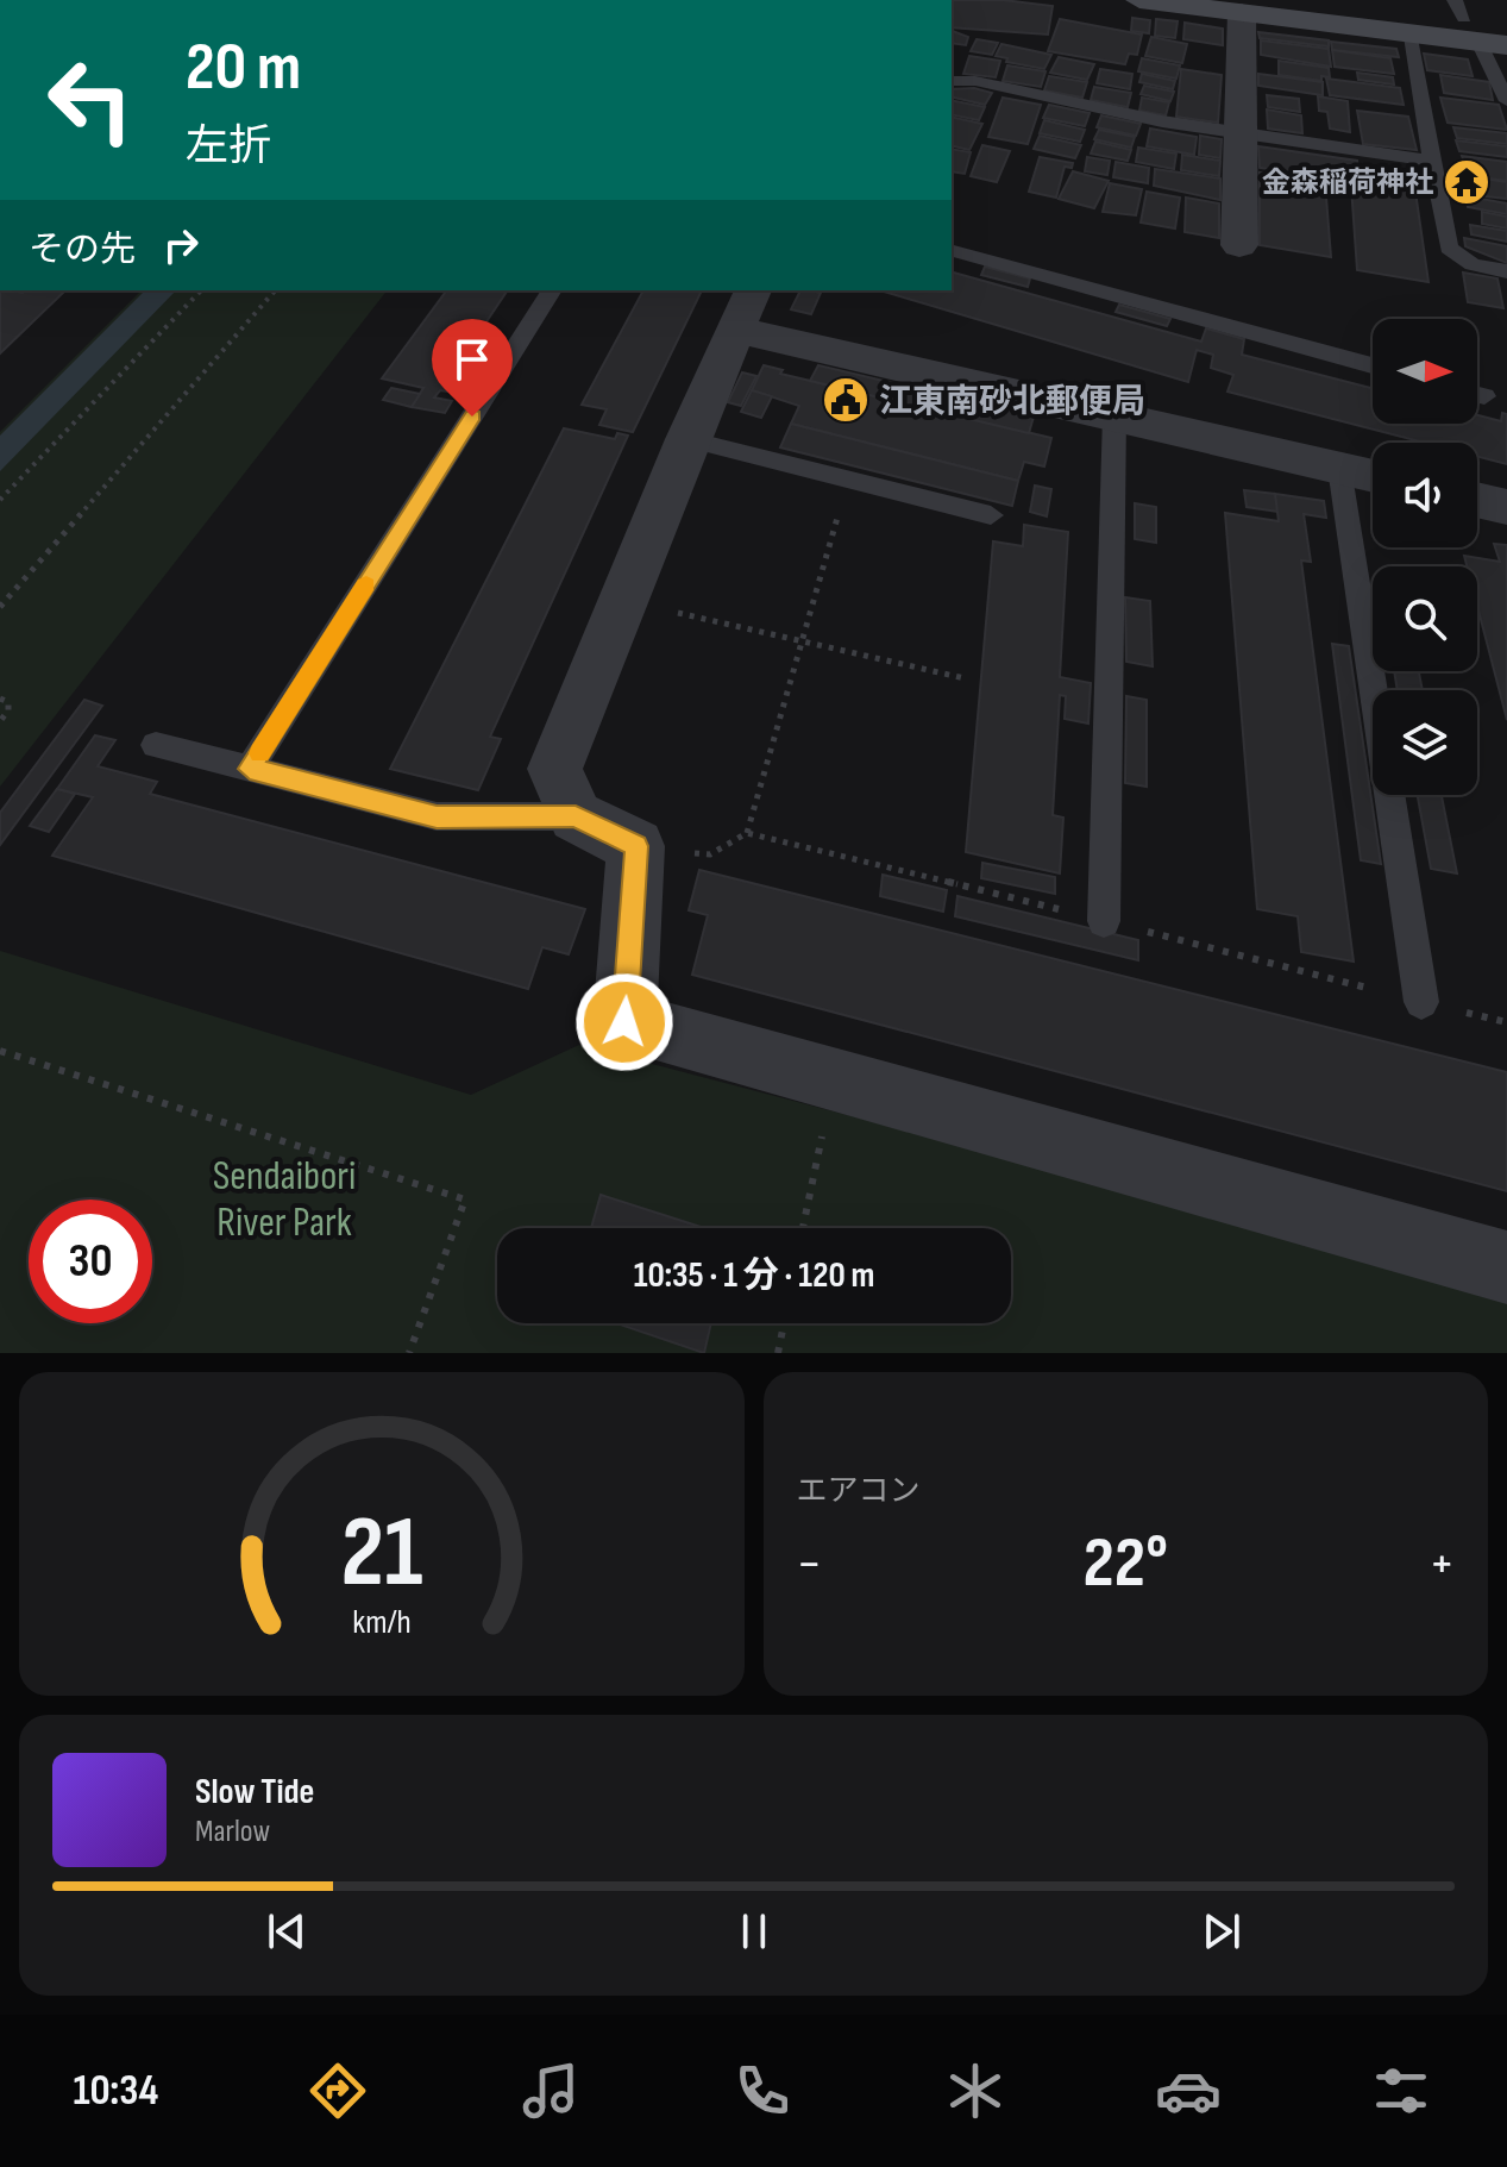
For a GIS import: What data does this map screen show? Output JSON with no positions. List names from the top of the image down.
{
  "parks": ["Sendaibori River Park"],
  "places": {
    "temple": ["金森稲荷神社"],
    "public building": ["江東南砂北郵便局"]
  },
  "north": "right",
  "page": {
    "turn": ["20 m", "左折"],
    "then": "その先",
    "limit": "30",
    "trip": "10:35 · 1 分 · 120 m",
    "tile": "エアコン",
    "heat": ["−", "22°", "+"],
    "song": ["Slow Tide", "Marlow"],
    "tabs": "10:34",
    "gauge": ["21", "km/h"]
  }
}
